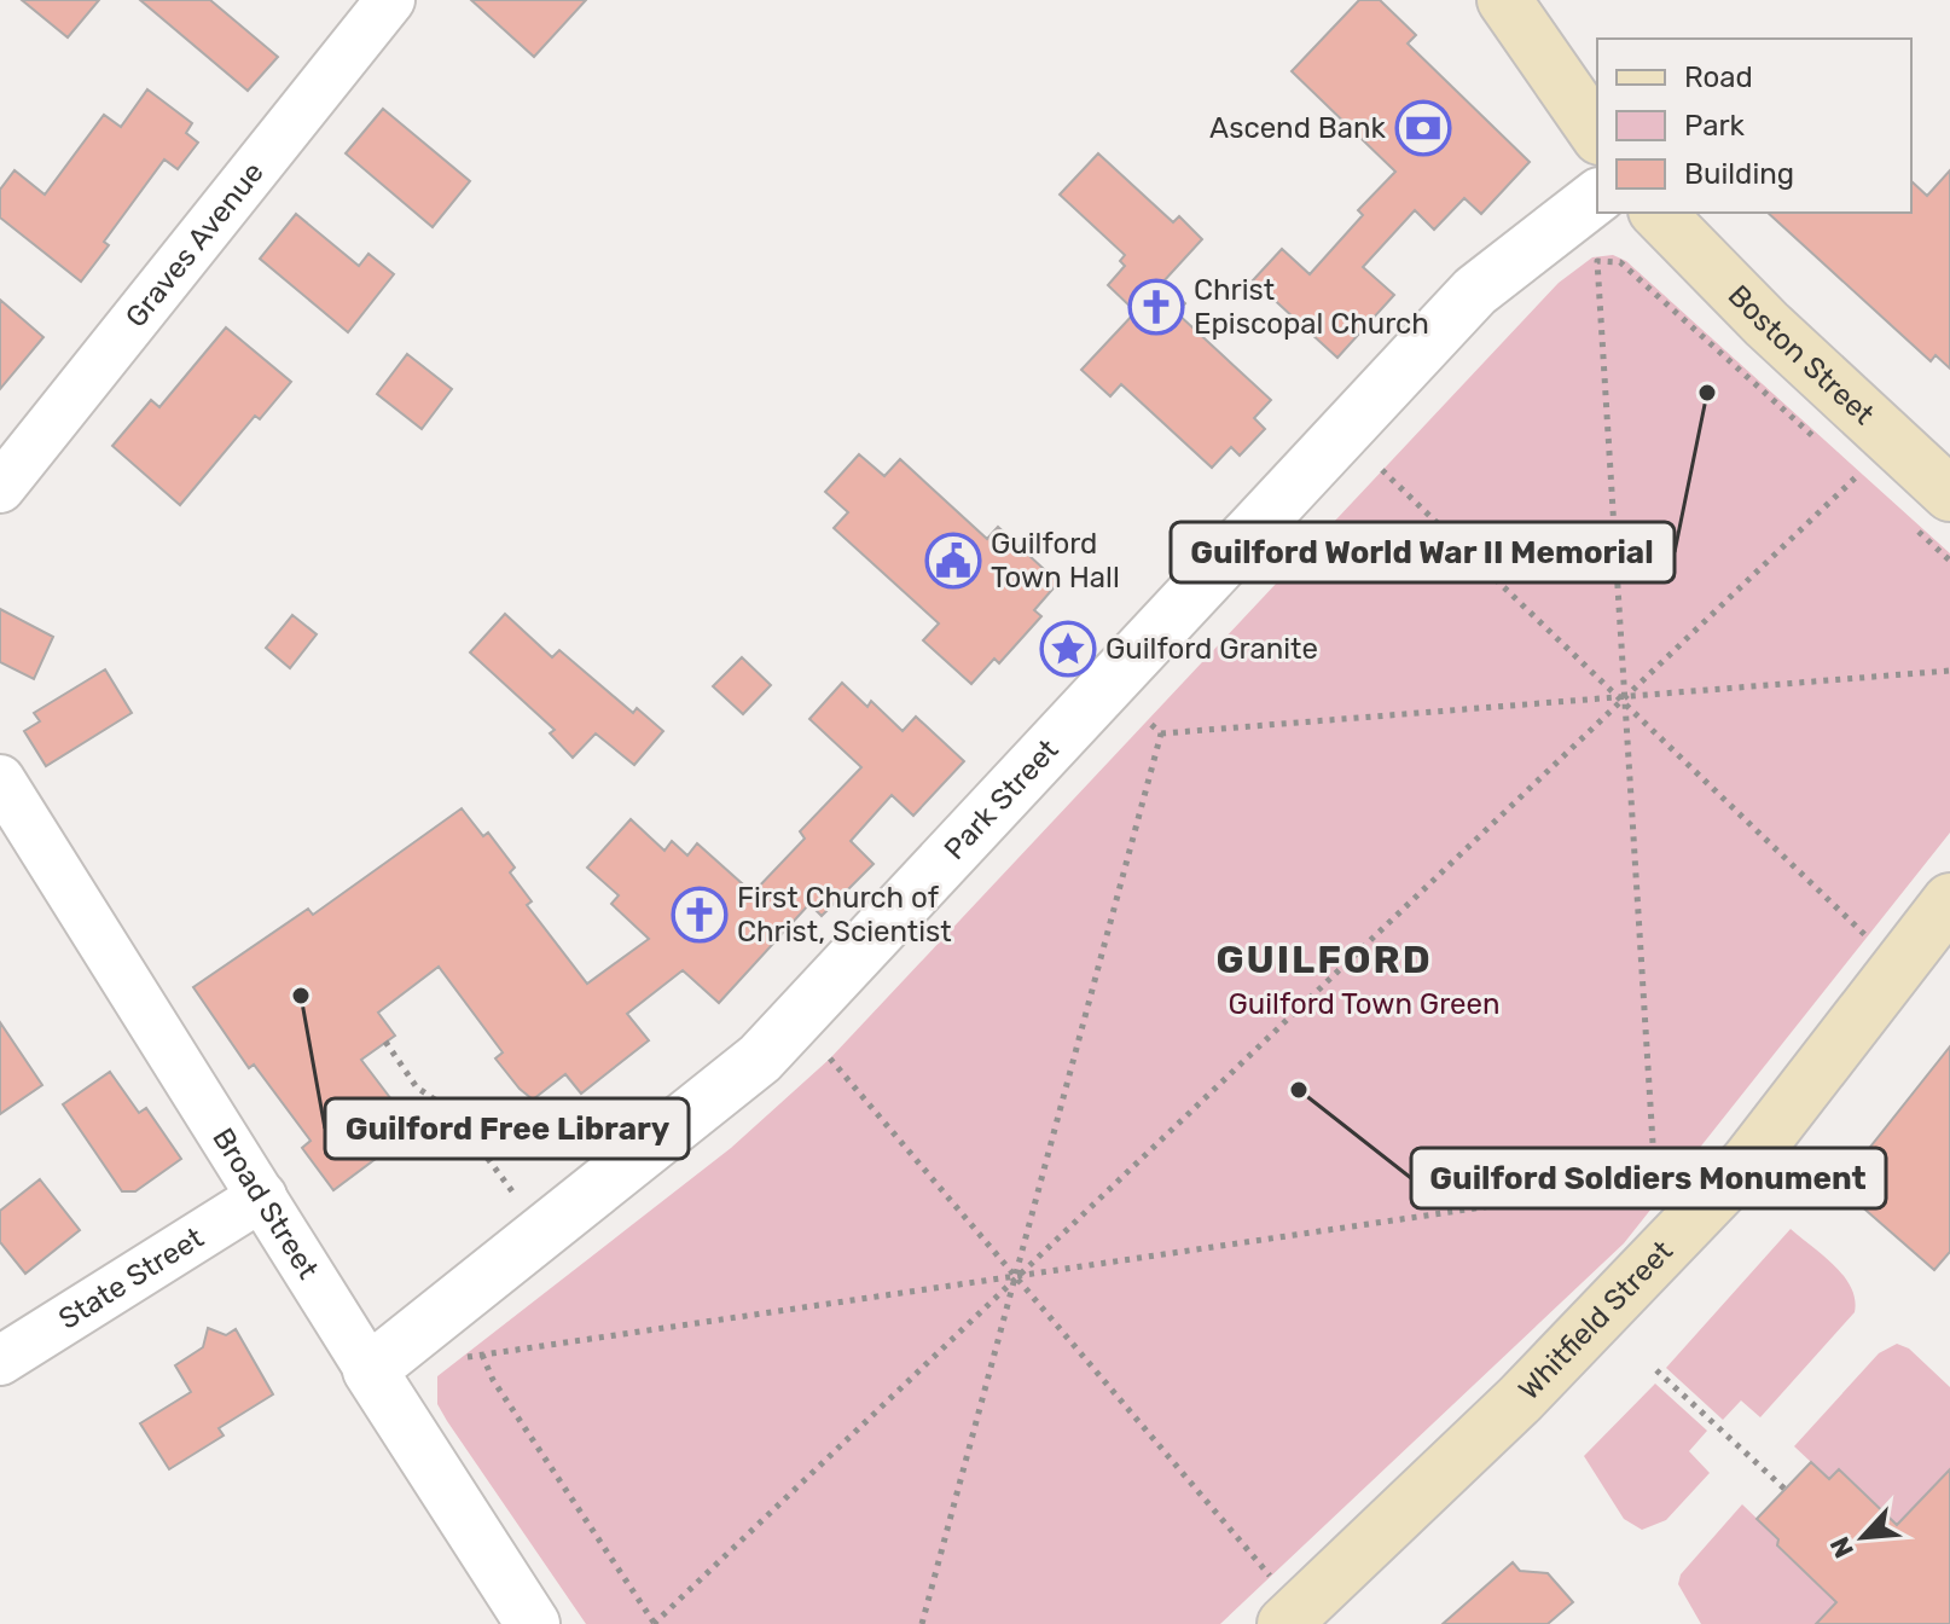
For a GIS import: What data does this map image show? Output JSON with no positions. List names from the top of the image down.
{
  "streets": {
    "main road": ["Boston Street", "Whitfield Street"],
    "street": [
      "Graves Avenue",
      "Park Street",
      "Broad Street",
      "State Street"
    ]
  },
  "crossings": [
    ["Park Street", "Broad Street"],
    ["Broad Street", "State Street"]
  ],
  "districts": ["GUILFORD"],
  "parks": ["Guilford Town Green"],
  "places": {
    "bank": ["Ascend Bank"],
    "church": ["Christ Episcopal Church", "First Church of Christ, Scientist"],
    "other": ["Guilford World War II Memorial", "Guilford Free Library", "Guilford Soldiers Monument"],
    "public building": ["Guilford Town Hall"],
    "place": ["Guilford Granite"]
  },
  "legend": ["Road", "Park", "Building"],
  "north": "bottom left"
}
